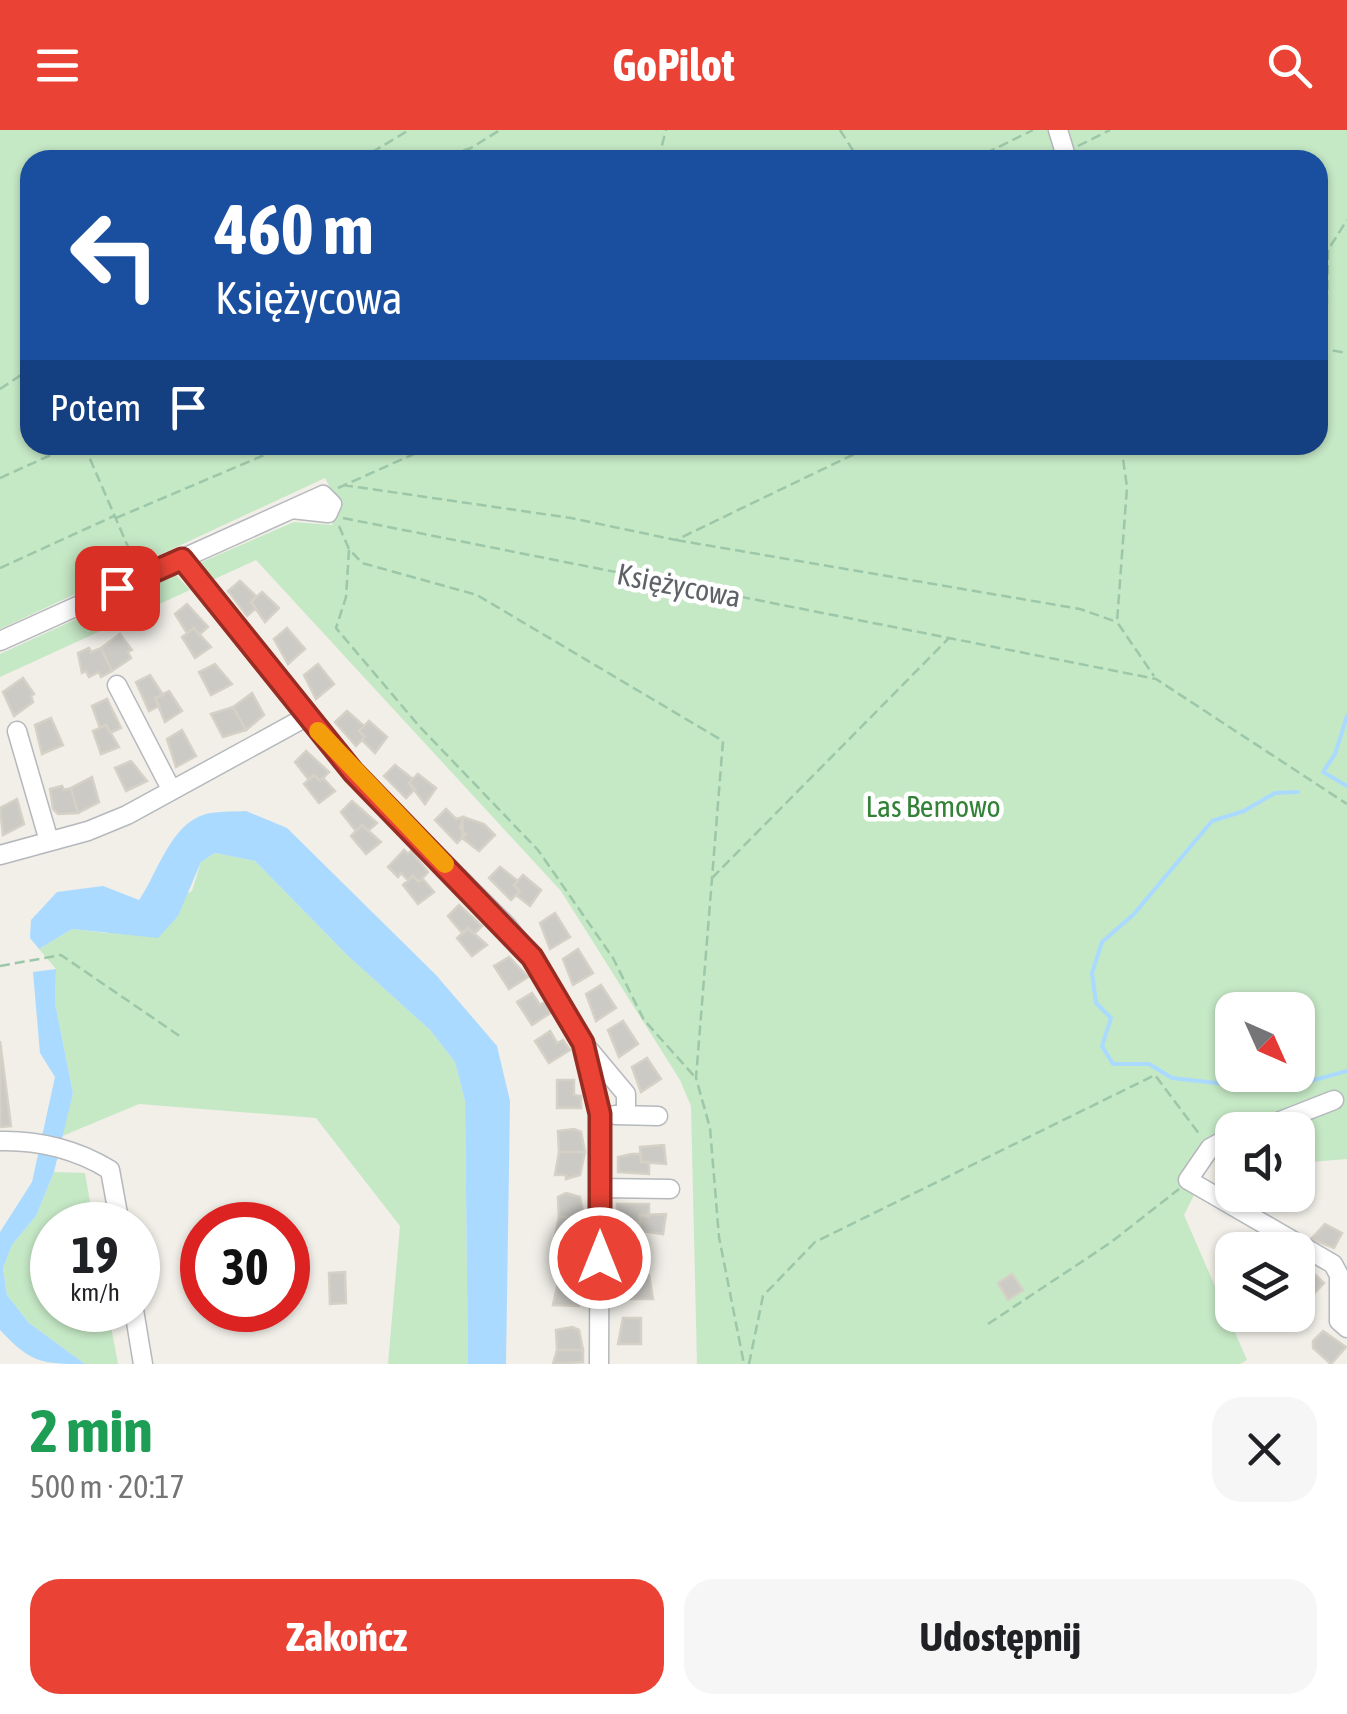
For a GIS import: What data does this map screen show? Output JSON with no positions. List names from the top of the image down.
{
  "streets": {
    "path": ["Księżycowa"]
  },
  "parks": ["Las Bemowo"],
  "north": "bottom right",
  "page": {
    "header": "GoPilot",
    "turn": ["460 m", "Księżycowa"],
    "then": "Potem",
    "speed": "19 km/h",
    "limit": "30",
    "heading": ["2 min", "500 m · 20:17"],
    "buttons": ["Zakończ", "Udostępnij"]
  }
}
